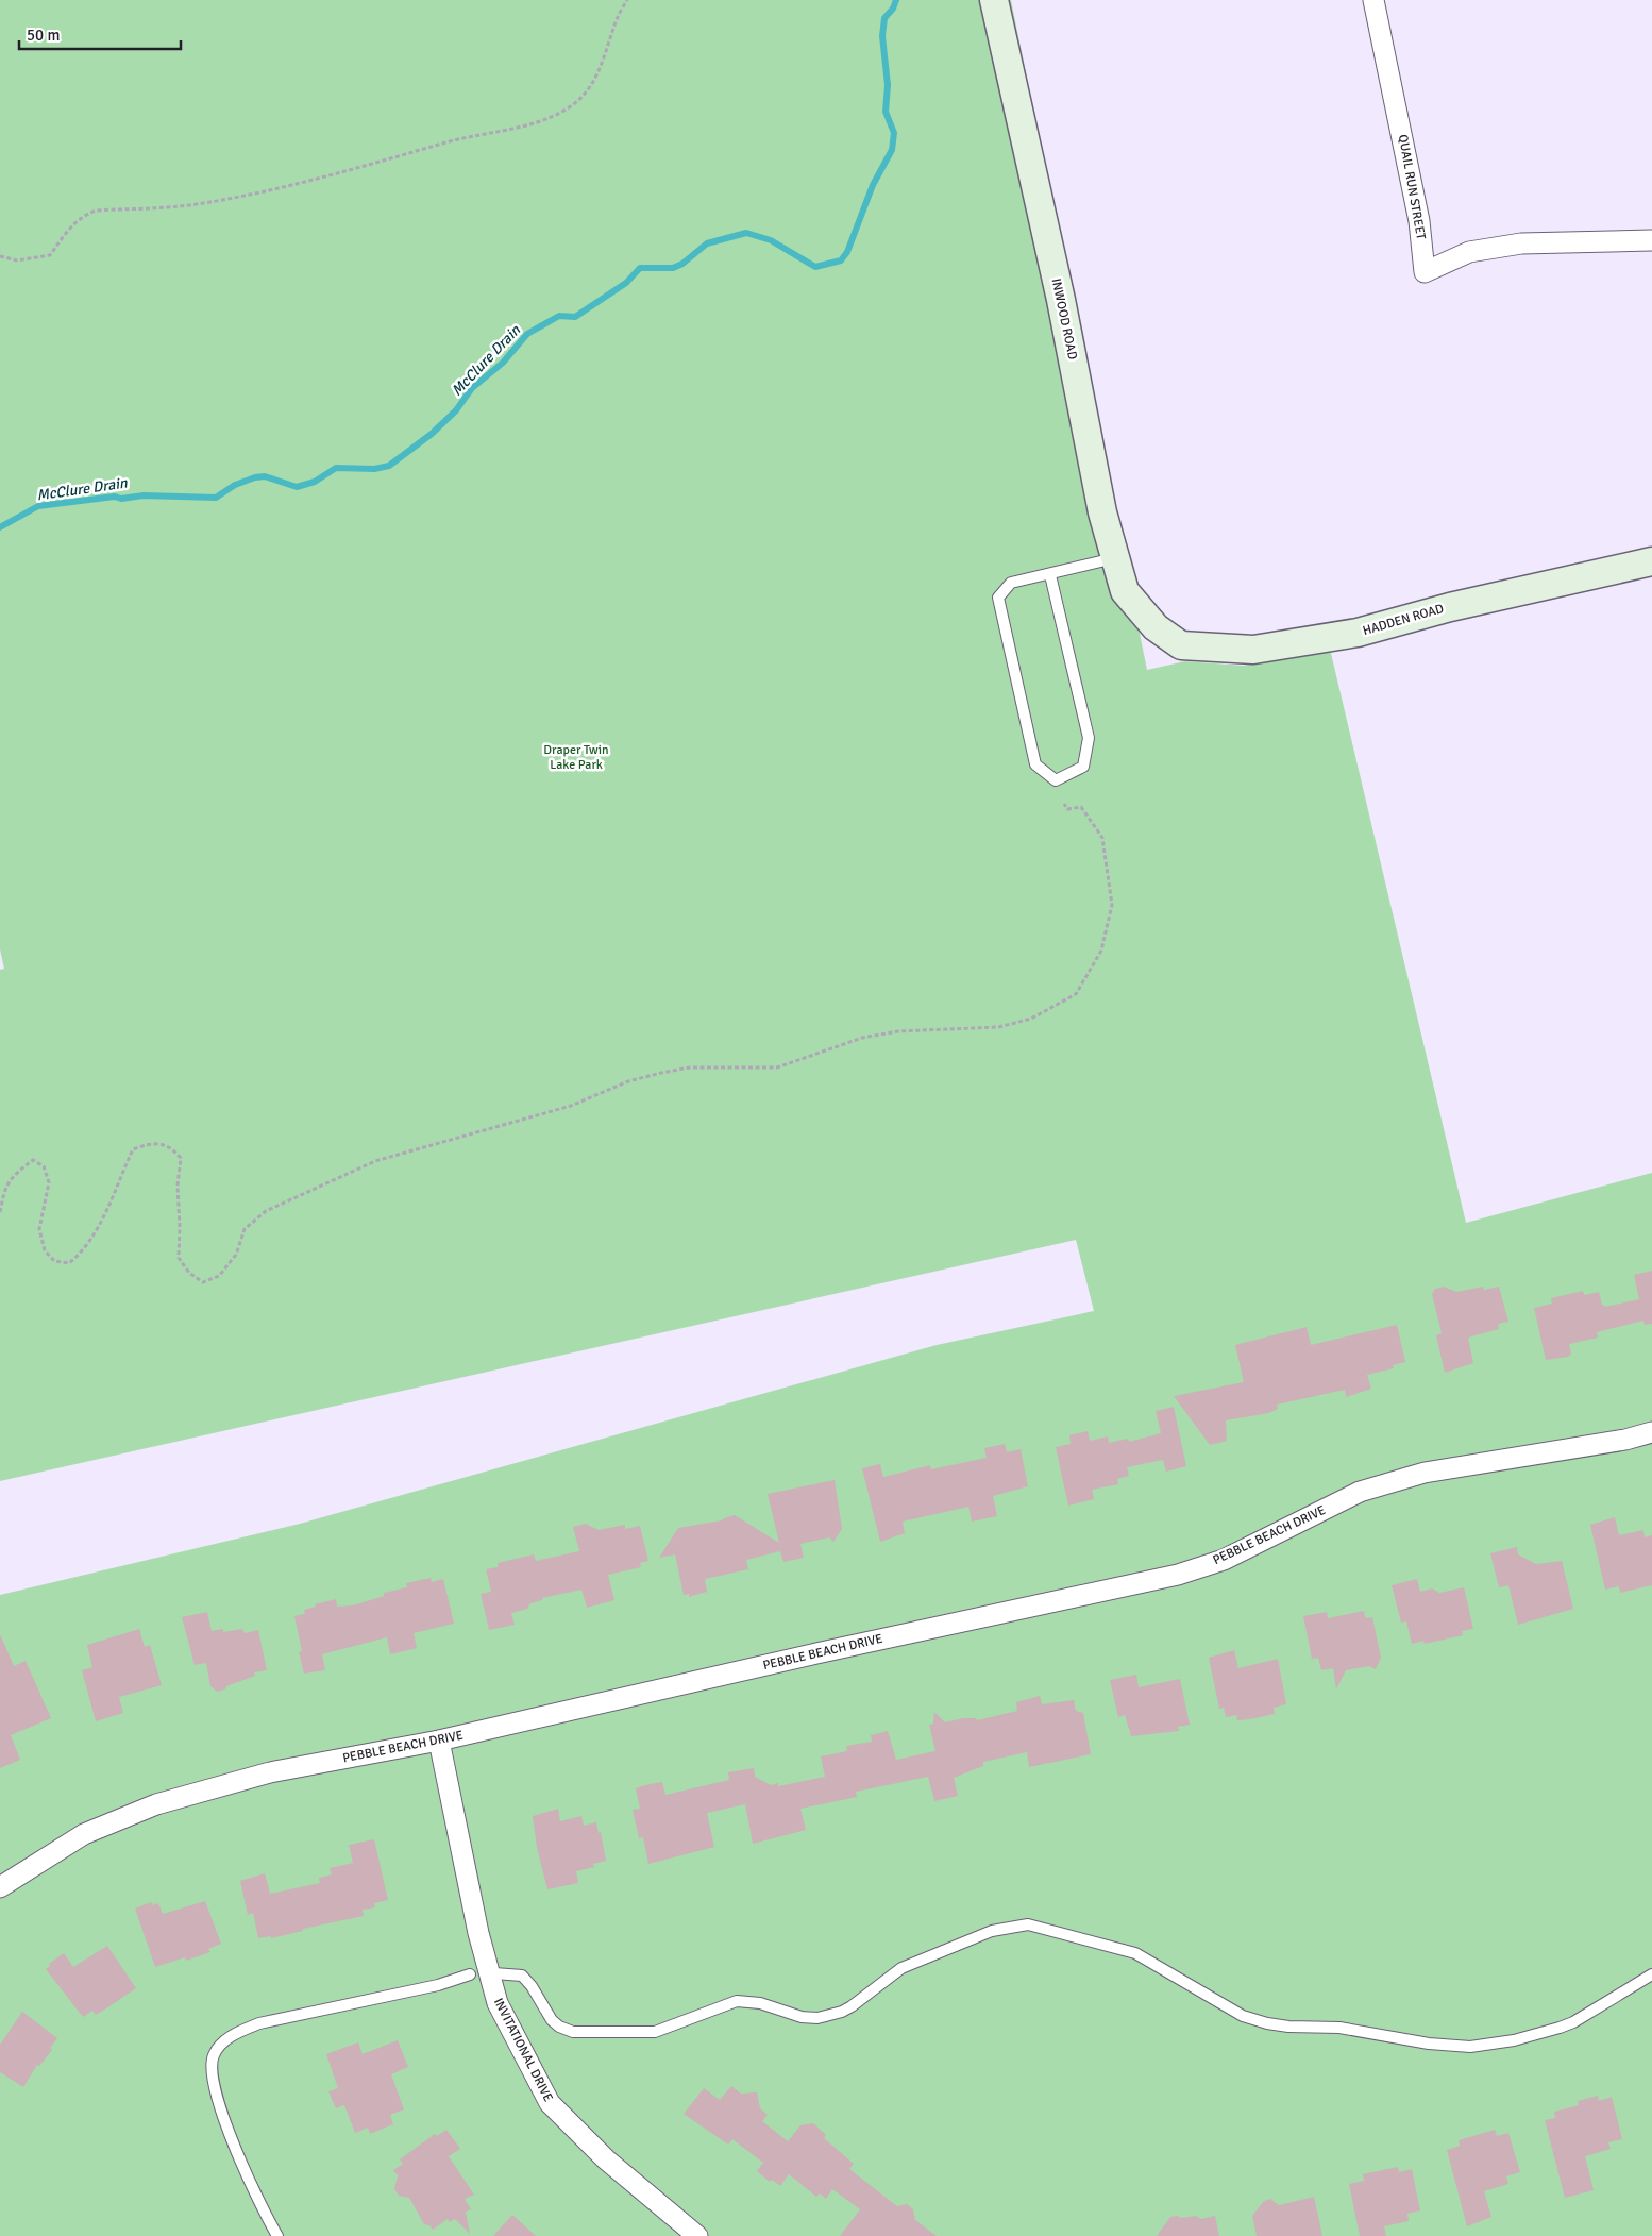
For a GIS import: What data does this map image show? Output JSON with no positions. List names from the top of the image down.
{
  "streets": {
    "street": [
      "QUAIL RUN STREET",
      "INWOOD ROAD",
      "HADDEN ROAD",
      "PEBBLE BEACH DRIVE",
      "INVITATIONAL DRIVE"
    ]
  },
  "crossings": [
    ["INWOOD ROAD", "HADDEN ROAD"],
    ["PEBBLE BEACH DRIVE", "INVITATIONAL DRIVE"]
  ],
  "water": ["McClure Drain"],
  "parks": ["Draper Twin Lake Park"],
  "scale_bar": "50 m"
}
